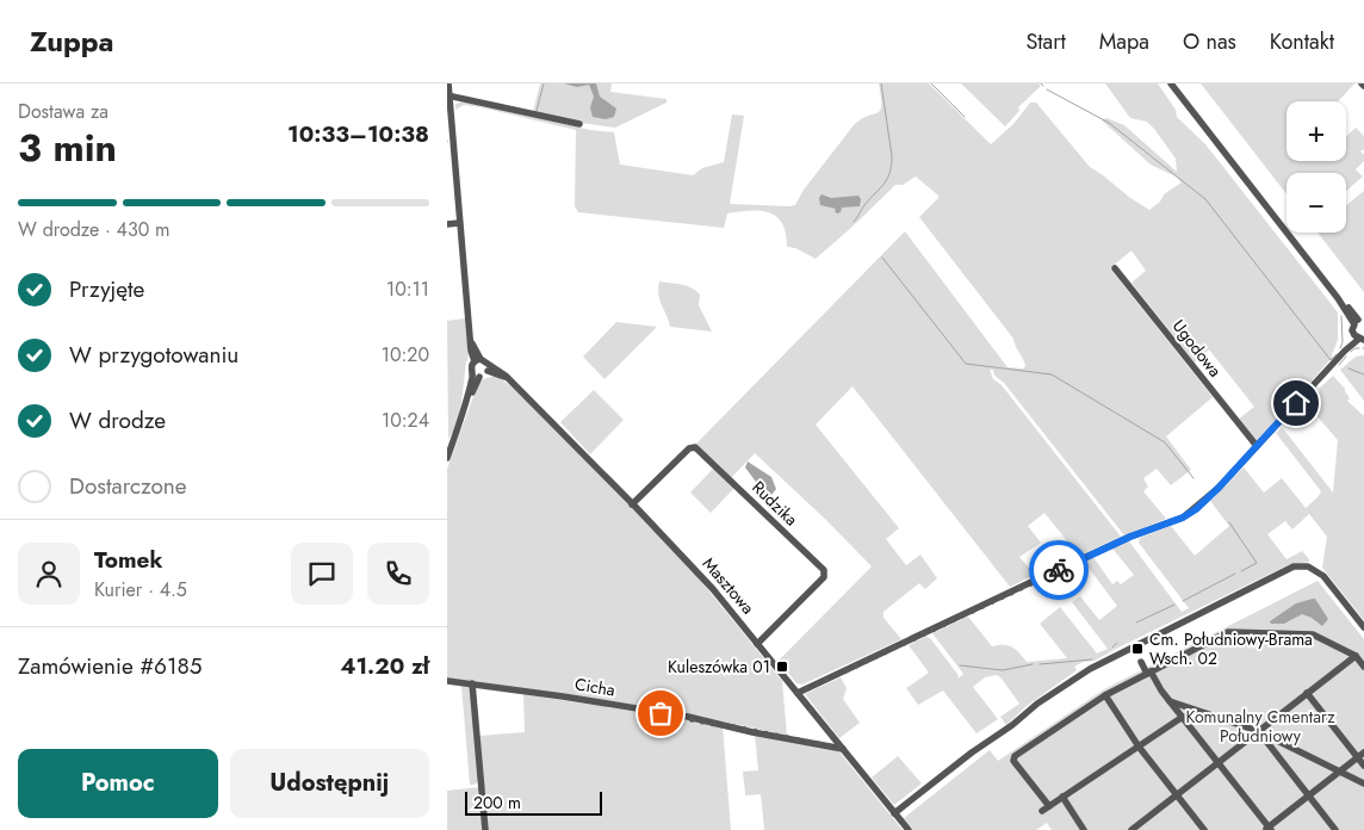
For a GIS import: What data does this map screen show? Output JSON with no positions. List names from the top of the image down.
{
  "streets": {
    "street": [
      "Ugodowa",
      "Rudzika",
      "Masztowa",
      "Cicha"
    ]
  },
  "crossings": [
    ["Rudzika", "Masztowa"],
    ["Masztowa", "Cicha"]
  ],
  "parks": ["Komunalny Cmentarz Południowy"],
  "places": {
    "transit": ["Cm. Południowy-Brama Wsch. 02", "Kuleszówka 01"]
  },
  "scale_bar": "200 m",
  "page": {
    "header": "Zuppa",
    "nav": [
      "Start",
      "Mapa",
      "O nas",
      "Kontakt"
    ],
    "heading": ["3 min", "Dostawa za", "10:33–10:38"],
    "panel": [
      "Tomek",
      "Kurier · 4.5",
      "Zamówienie #6185",
      "41.20 zł"
    ],
    "map_buttons": ["+", "−"],
    "bar": "W drodze · 430 m",
    "list": [
      ["Przyjęte", "10:11"],
      ["W przygotowaniu", "10:20"],
      ["W drodze", "10:24"],
      "Dostarczone"
    ],
    "buttons": ["Pomoc", "Udostępnij"],
    "scale": "200 m"
  }
}
